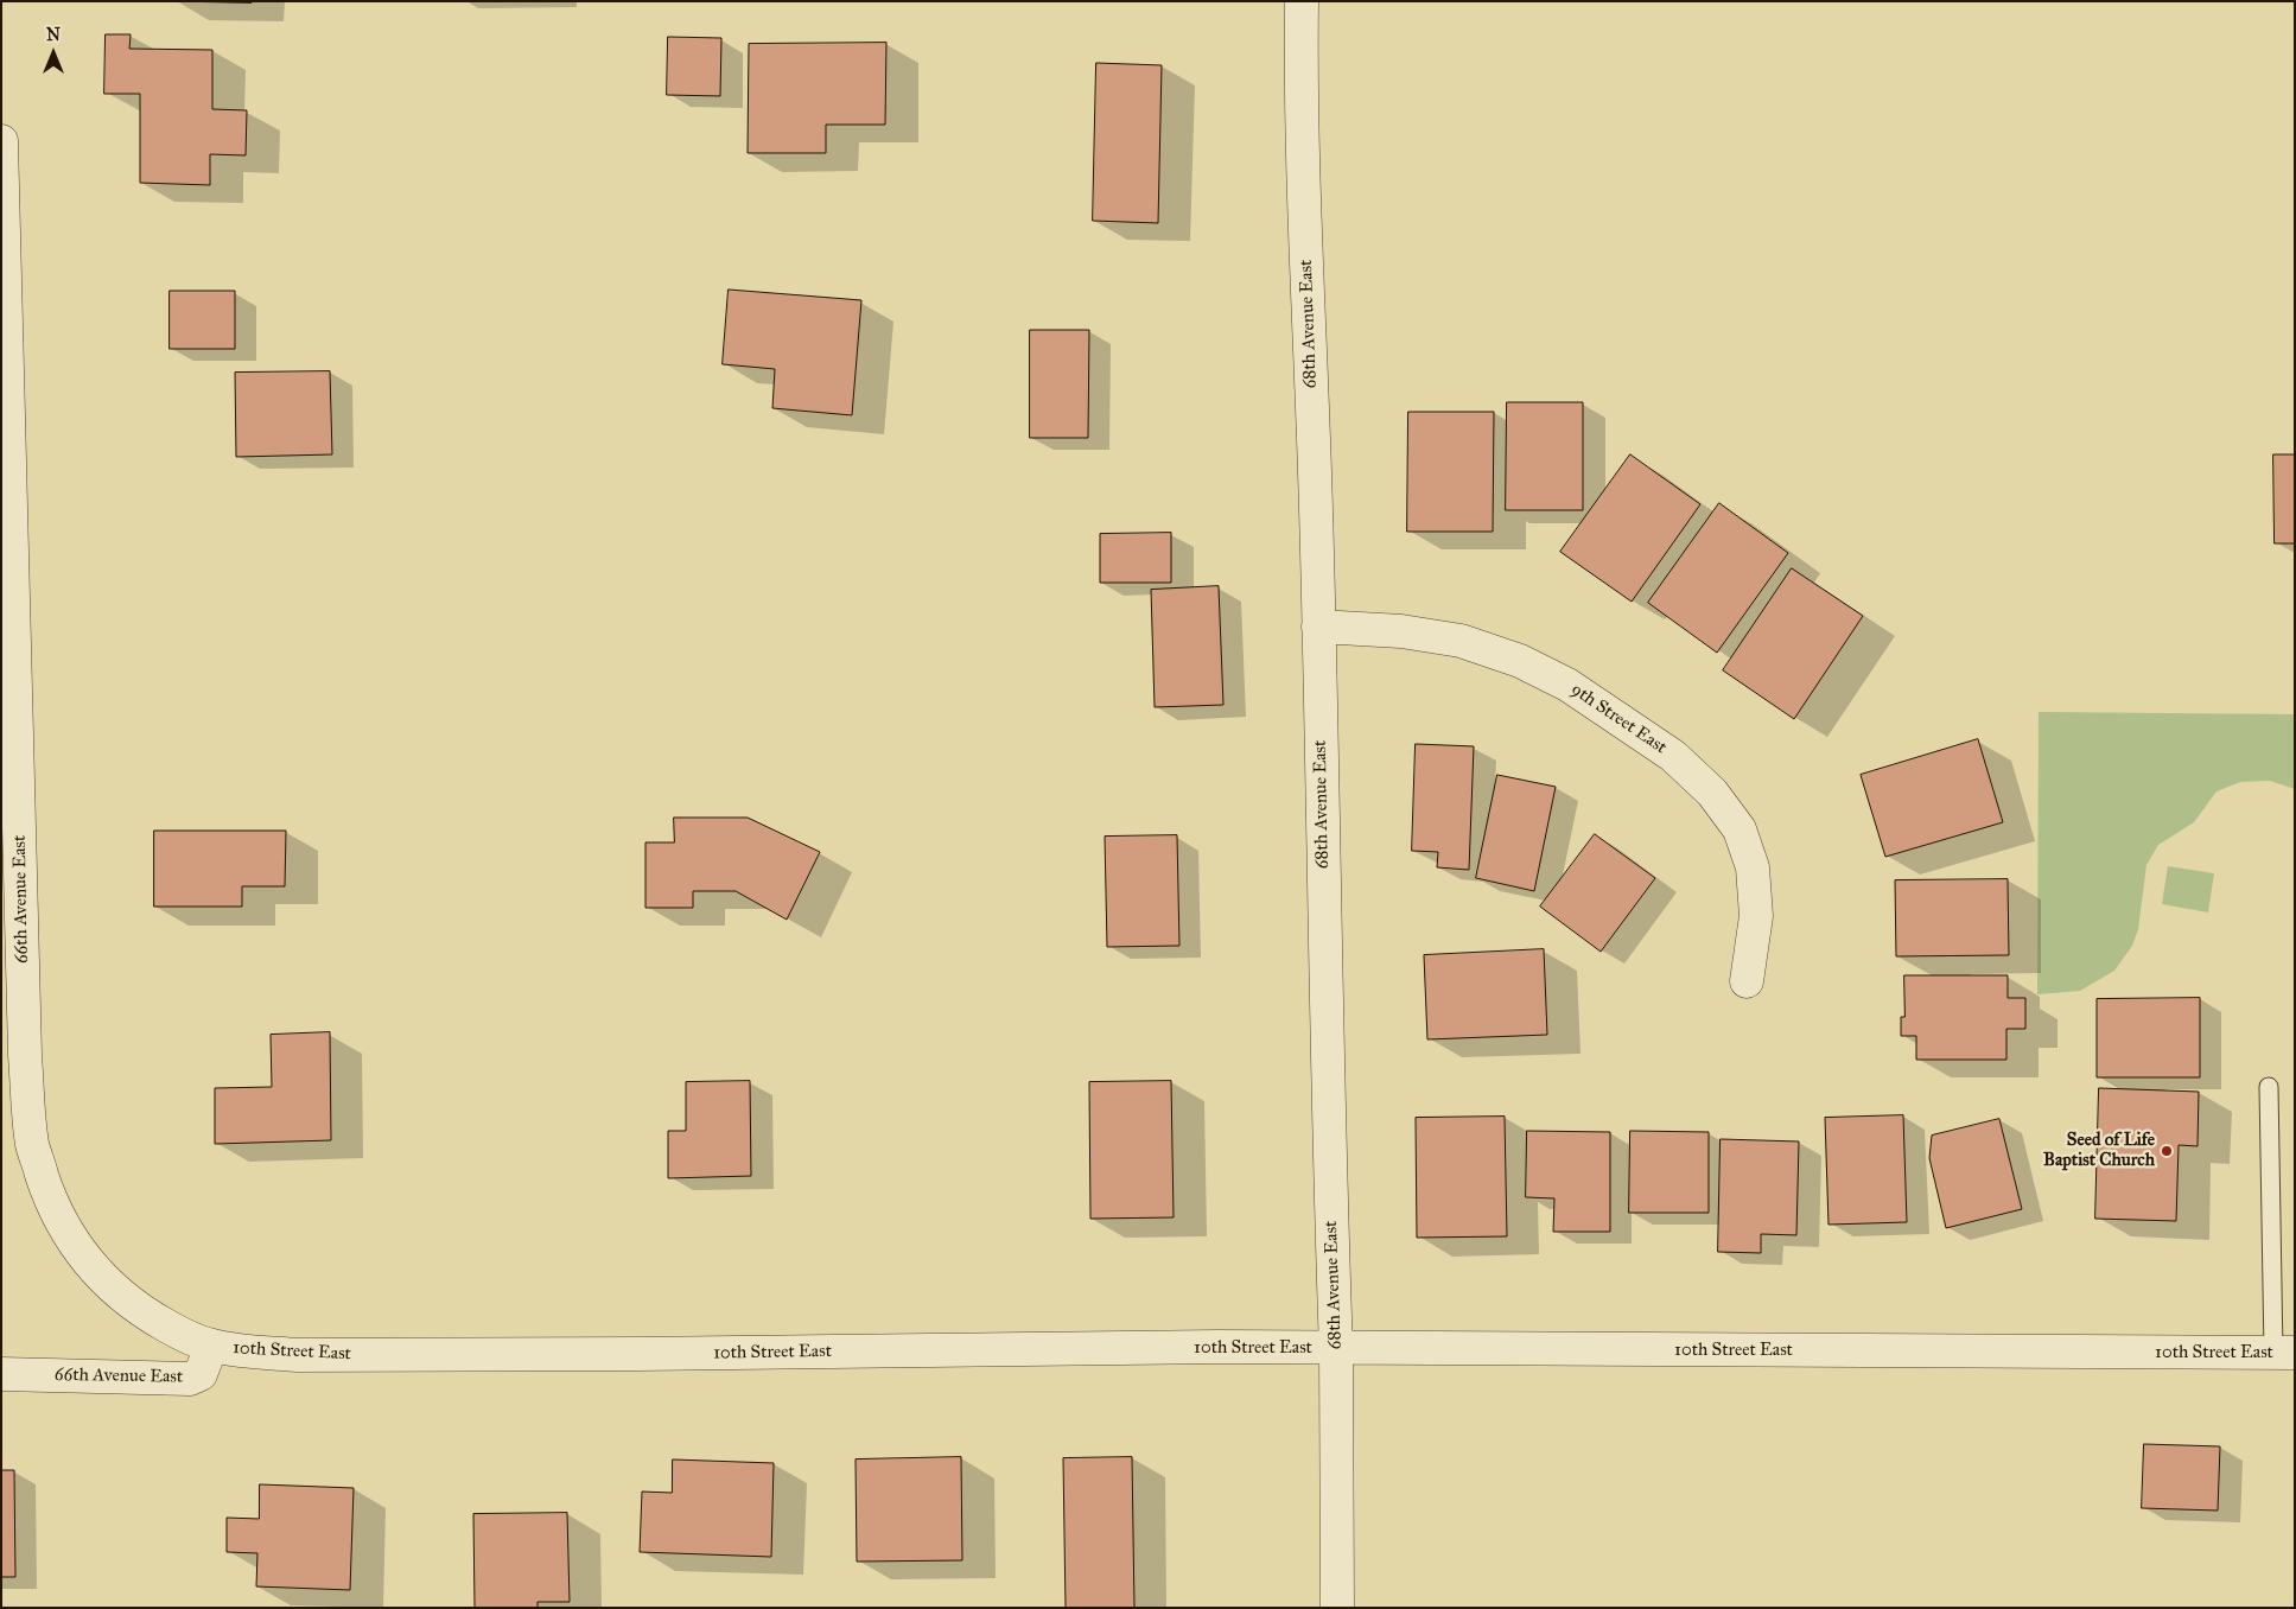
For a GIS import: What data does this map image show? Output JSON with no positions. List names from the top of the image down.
{
  "streets": {
    "street": [
      "68th Avenue East",
      "9th Street East",
      "66th Avenue East",
      "10th Street East"
    ]
  },
  "crossings": [
    ["68th Avenue East", "9th Street East"],
    ["68th Avenue East", "10th Street East"],
    ["66th Avenue East", "10th Street East"]
  ],
  "places": ["Seed of Life Baptist Church"],
  "north": "top"
}
